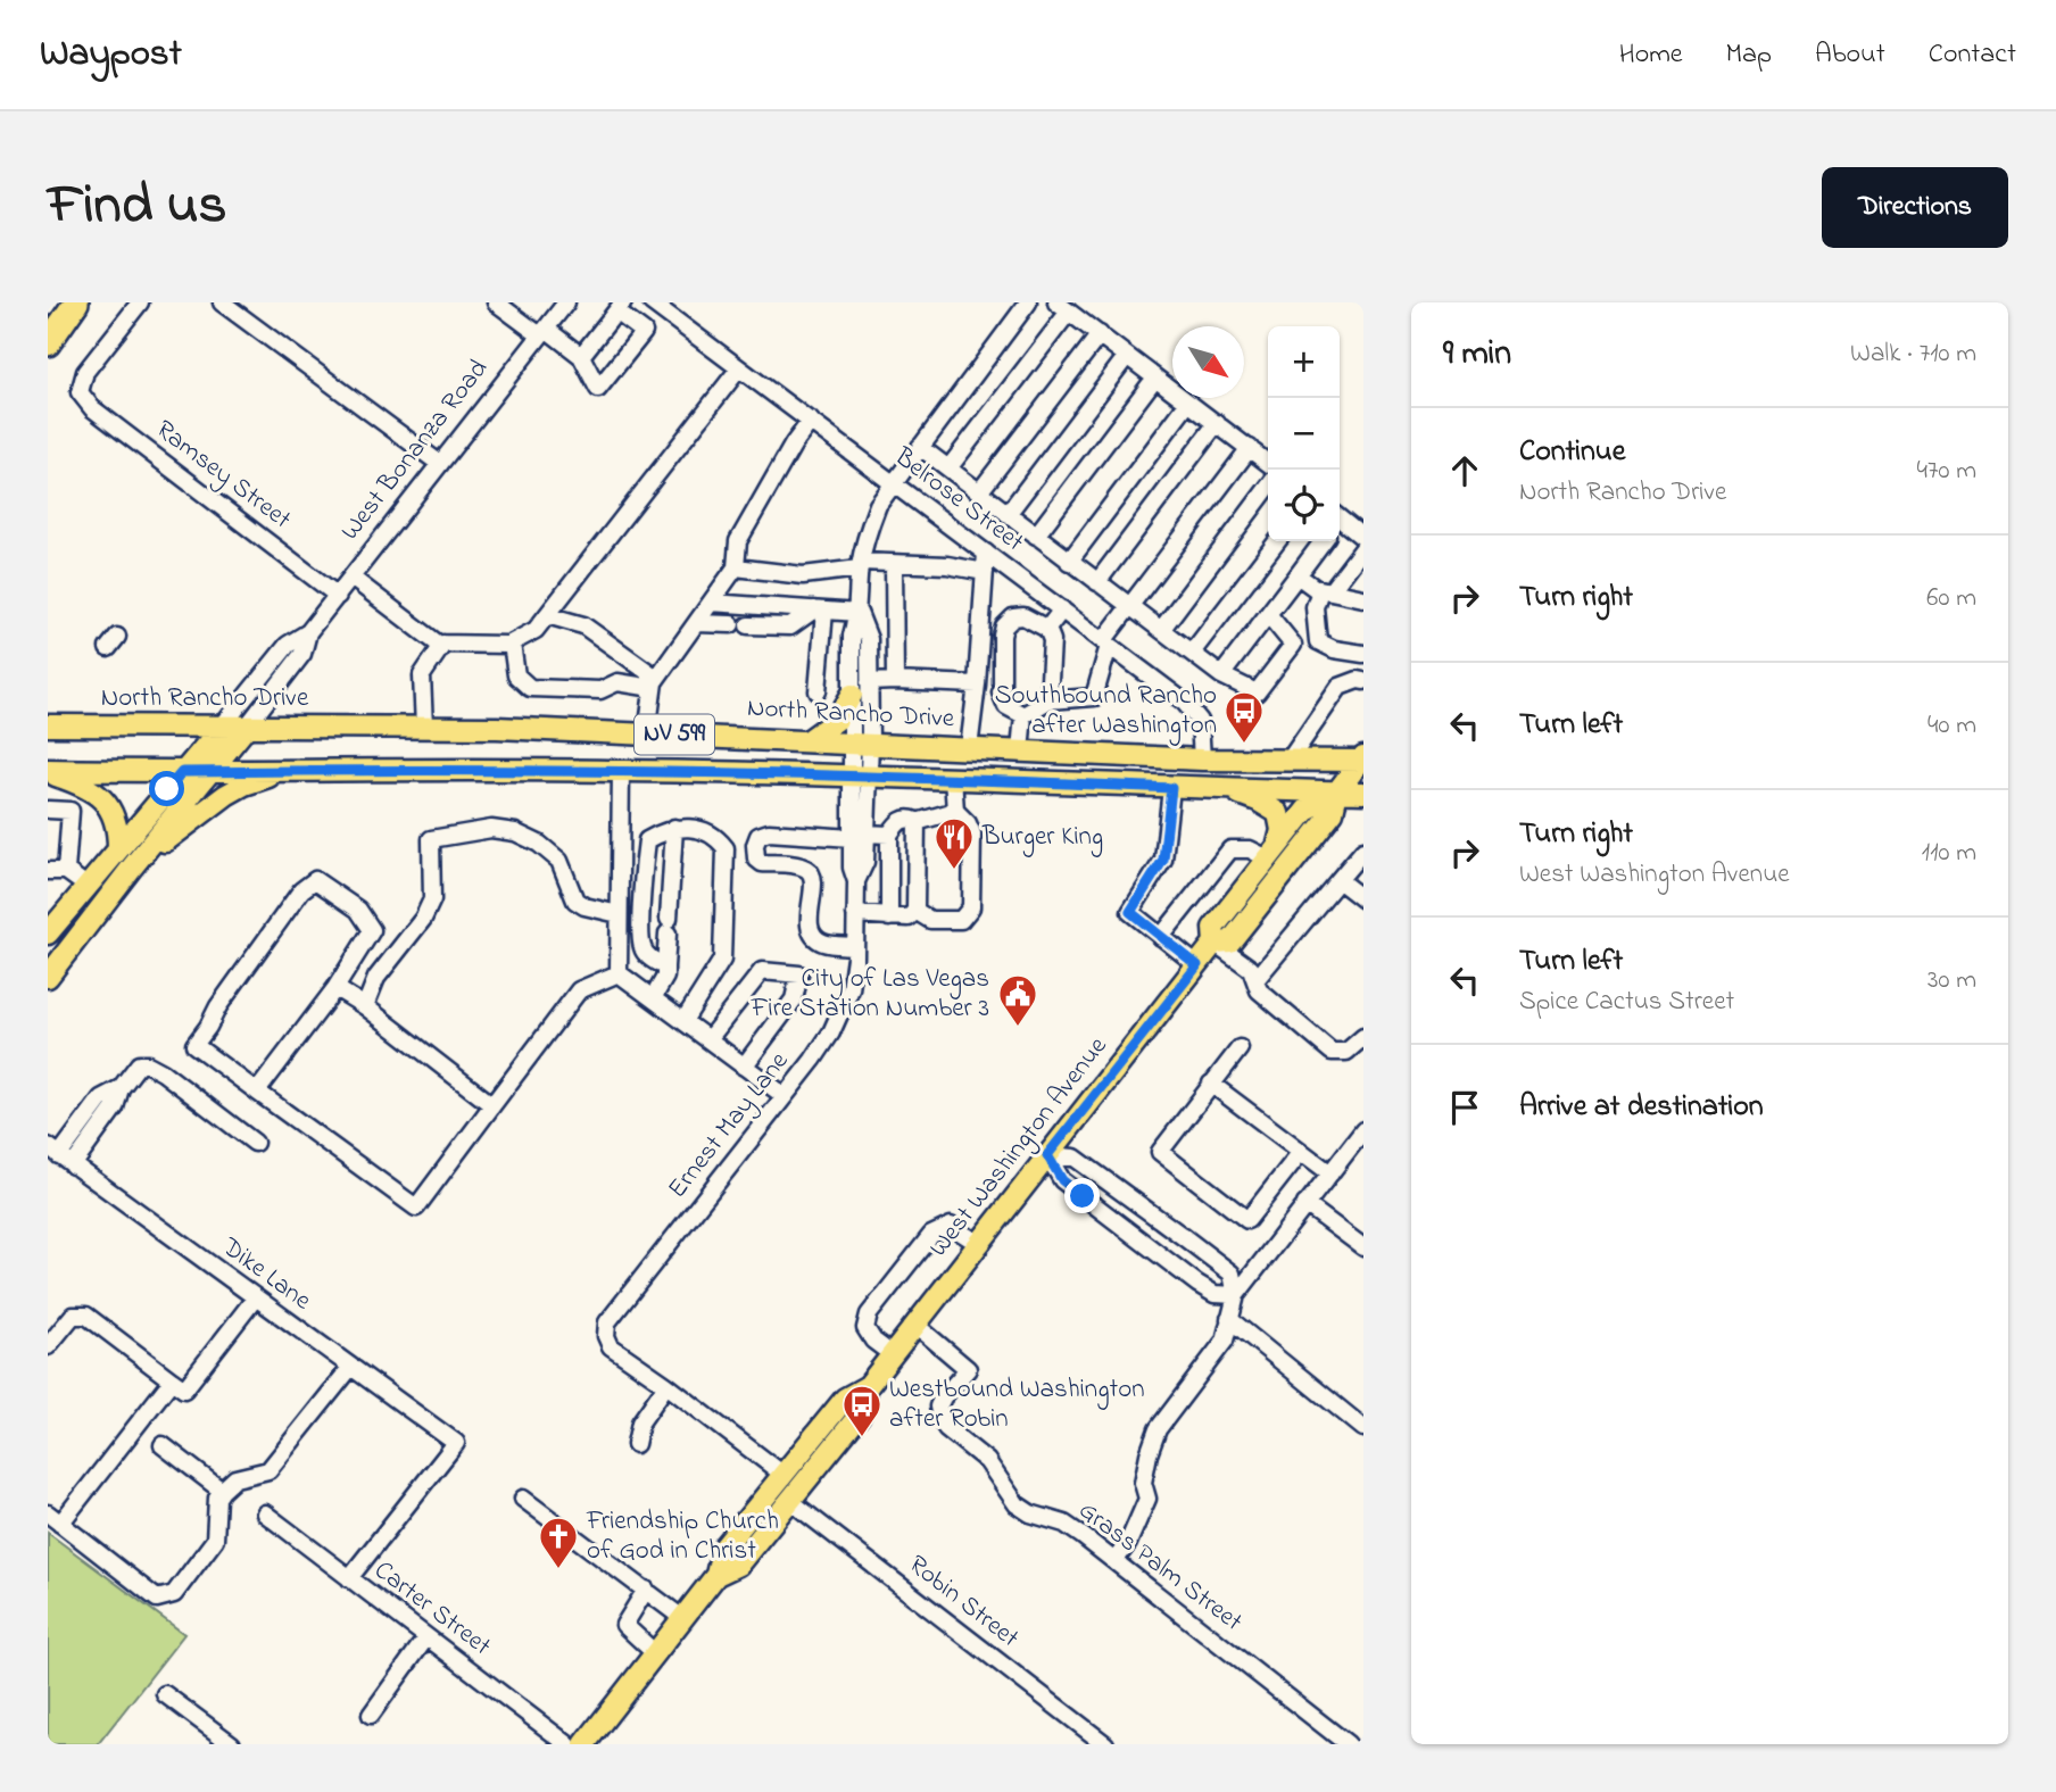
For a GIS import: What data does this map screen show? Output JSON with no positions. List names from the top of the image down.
{
  "streets": {
    "main road": [
      "West Bonanza Road",
      "North Rancho Drive",
      "NV 599",
      "West Washington Avenue"
    ],
    "street": [
      "Ramsey Street",
      "Belrose Street",
      "Ernest May Lane",
      "Dike Lane",
      "Grass Palm Street",
      "Robin Street",
      "Carter Street"
    ]
  },
  "crossings": [
    ["West Bonanza Road", "Ramsey Street"],
    ["West Bonanza Road", "North Rancho Drive"],
    ["West Bonanza Road", "NV 599"],
    ["Belrose Street", "North Rancho Drive"],
    ["Belrose Street", "Ernest May Lane"],
    ["North Rancho Drive", "Ernest May Lane"],
    ["North Rancho Drive", "West Washington Avenue"],
    ["NV 599", "Ernest May Lane"],
    ["NV 599", "West Washington Avenue"],
    ["West Washington Avenue", "Grass Palm Street"],
    ["West Washington Avenue", "Robin Street"],
    ["Dike Lane", "Carter Street"]
  ],
  "places": {
    "bus stop": ["Southbound Rancho after Washington", "Westbound Washington after Robin"],
    "restaurant": ["Burger King"],
    "public building": ["City of Las Vegas Fire Station Number 3"],
    "church": ["Friendship Church of God in Christ"]
  },
  "north": "bottom right",
  "page": {
    "header": "Waypost",
    "nav": [
      "Home",
      "Map",
      "About",
      "Contact"
    ],
    "title": "Find us",
    "buttons": "Directions",
    "heading": ["9 min", "Walk · 710 m"],
    "map_buttons": ["+", "−"],
    "list": [
      ["Continue", "North Rancho Drive", "470 m"],
      ["Turn right", "60 m"],
      ["Turn left", "40 m"],
      ["Turn right", "West Washington Avenue", "110 m"],
      ["Turn left", "Spice Cactus Street", "30 m"],
      "Arrive at destination"
    ]
  }
}
